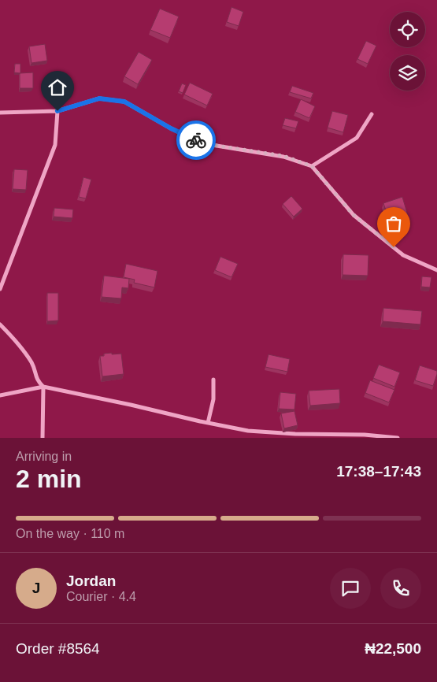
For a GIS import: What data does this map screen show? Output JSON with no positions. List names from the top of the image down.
{
  "page": {
    "heading": ["2 min", "Arriving in", "17:38–17:43"],
    "panel": [
      "Jordan",
      "Courier · 4.4",
      "Order #8564",
      "₦22,500"
    ],
    "bar": "On the way · 110 m",
    "round": "J"
  }
}
